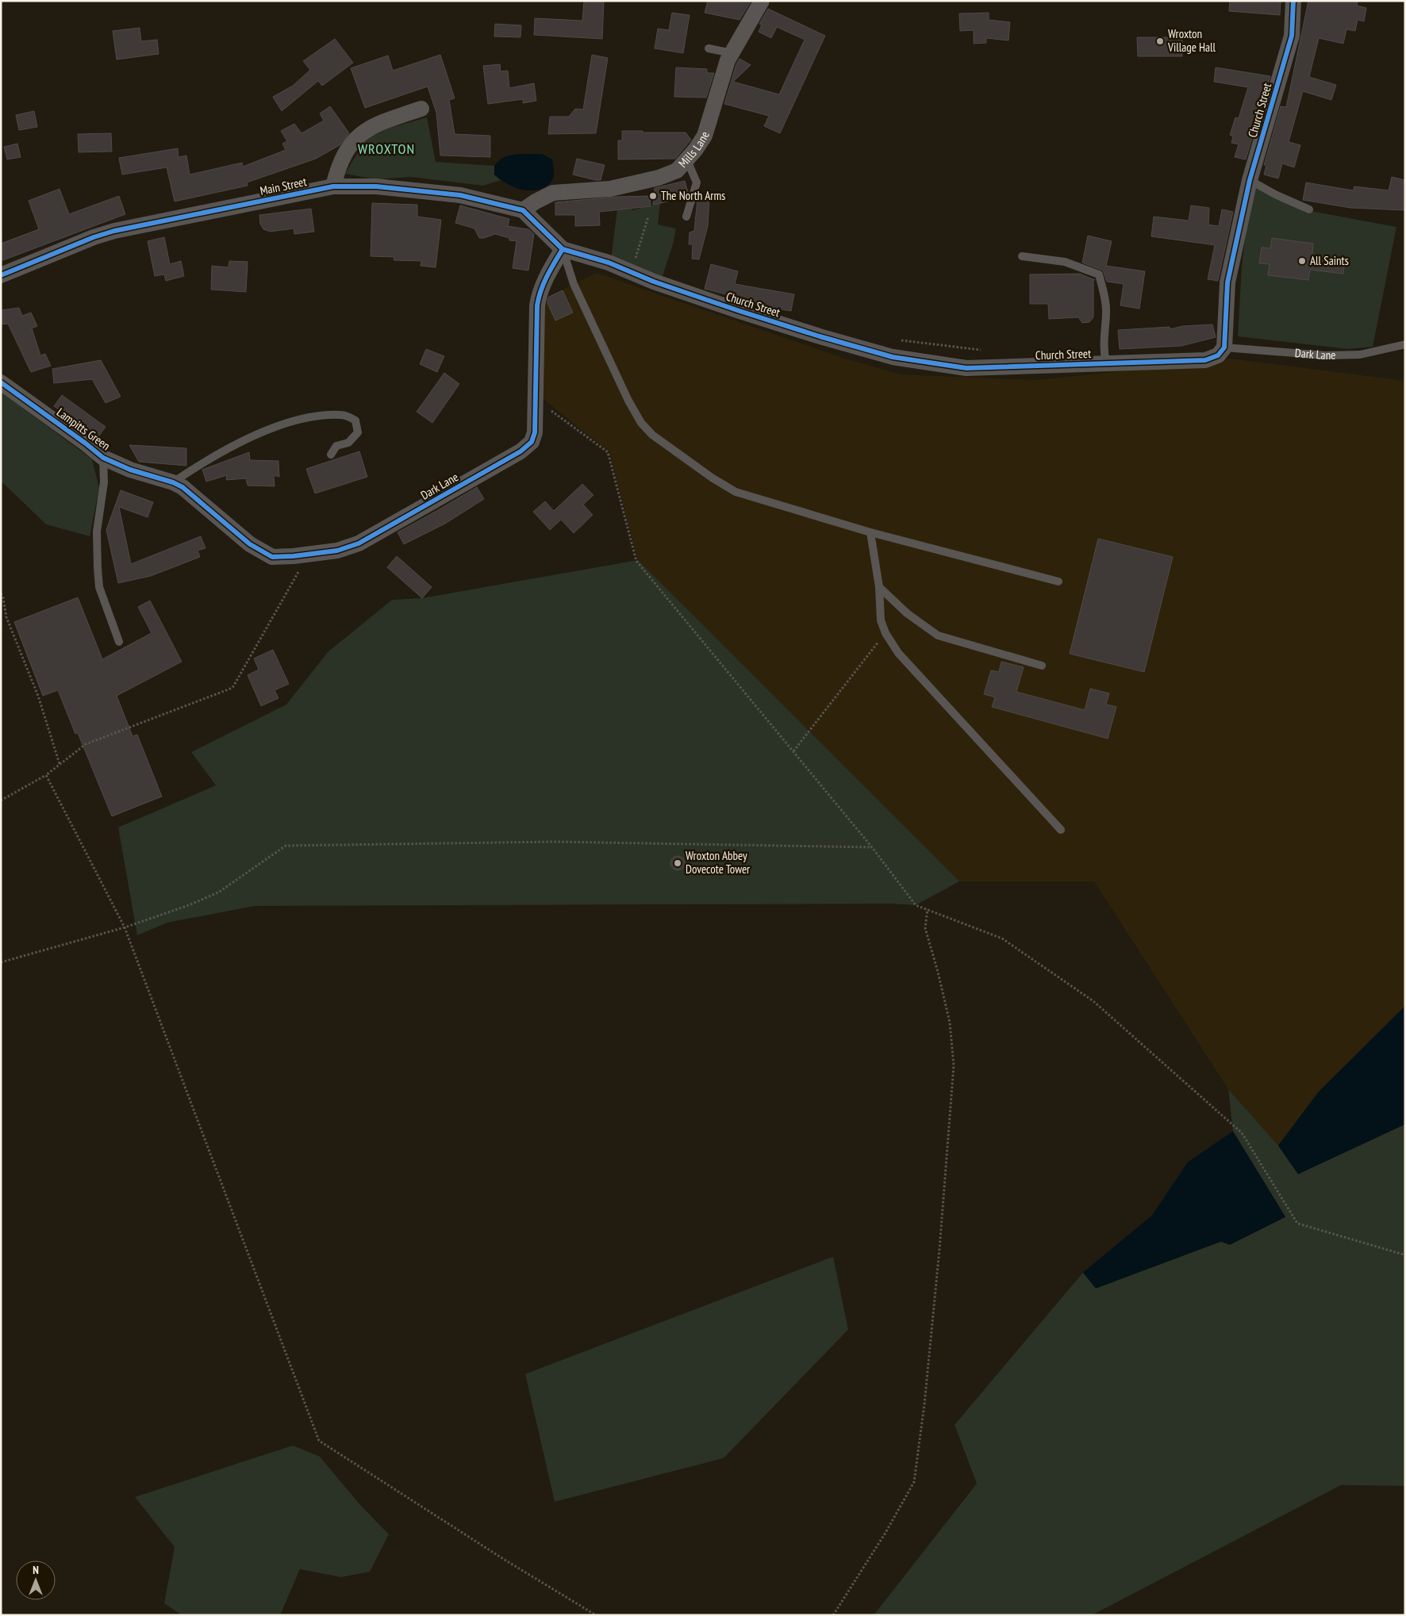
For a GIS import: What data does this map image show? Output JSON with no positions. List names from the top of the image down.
{
  "streets": {
    "street": [
      "Church Street",
      "Mills Lane",
      "Main Street",
      "Dark Lane",
      "Lampitts Green"
    ]
  },
  "crossings": [
    ["Church Street", "Dark Lane"],
    ["Mills Lane", "Main Street"],
    ["Dark Lane", "Lampitts Green"]
  ],
  "districts": ["WROXTON"],
  "places": [
    "Wroxton Village Hall",
    "The North Arms",
    "All Saints",
    "Wroxton Abbey Dovecote Tower"
  ],
  "north": "top"
}
